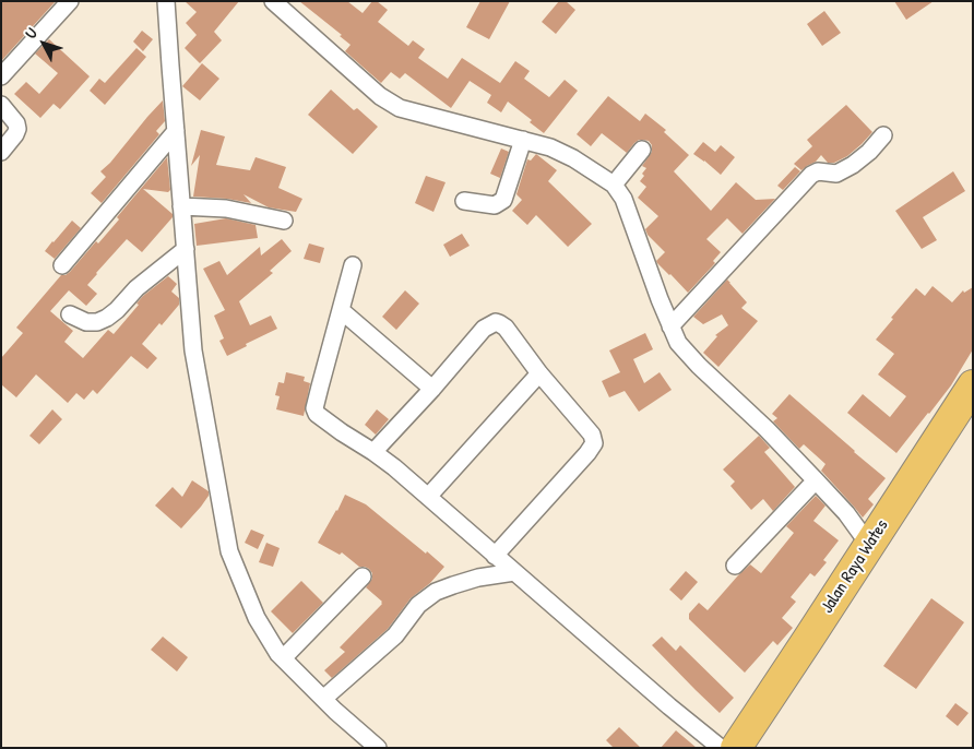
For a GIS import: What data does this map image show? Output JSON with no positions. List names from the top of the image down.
{
  "streets": {
    "highway": ["Jalan Raya Wates"]
  },
  "north": "top left"
}
